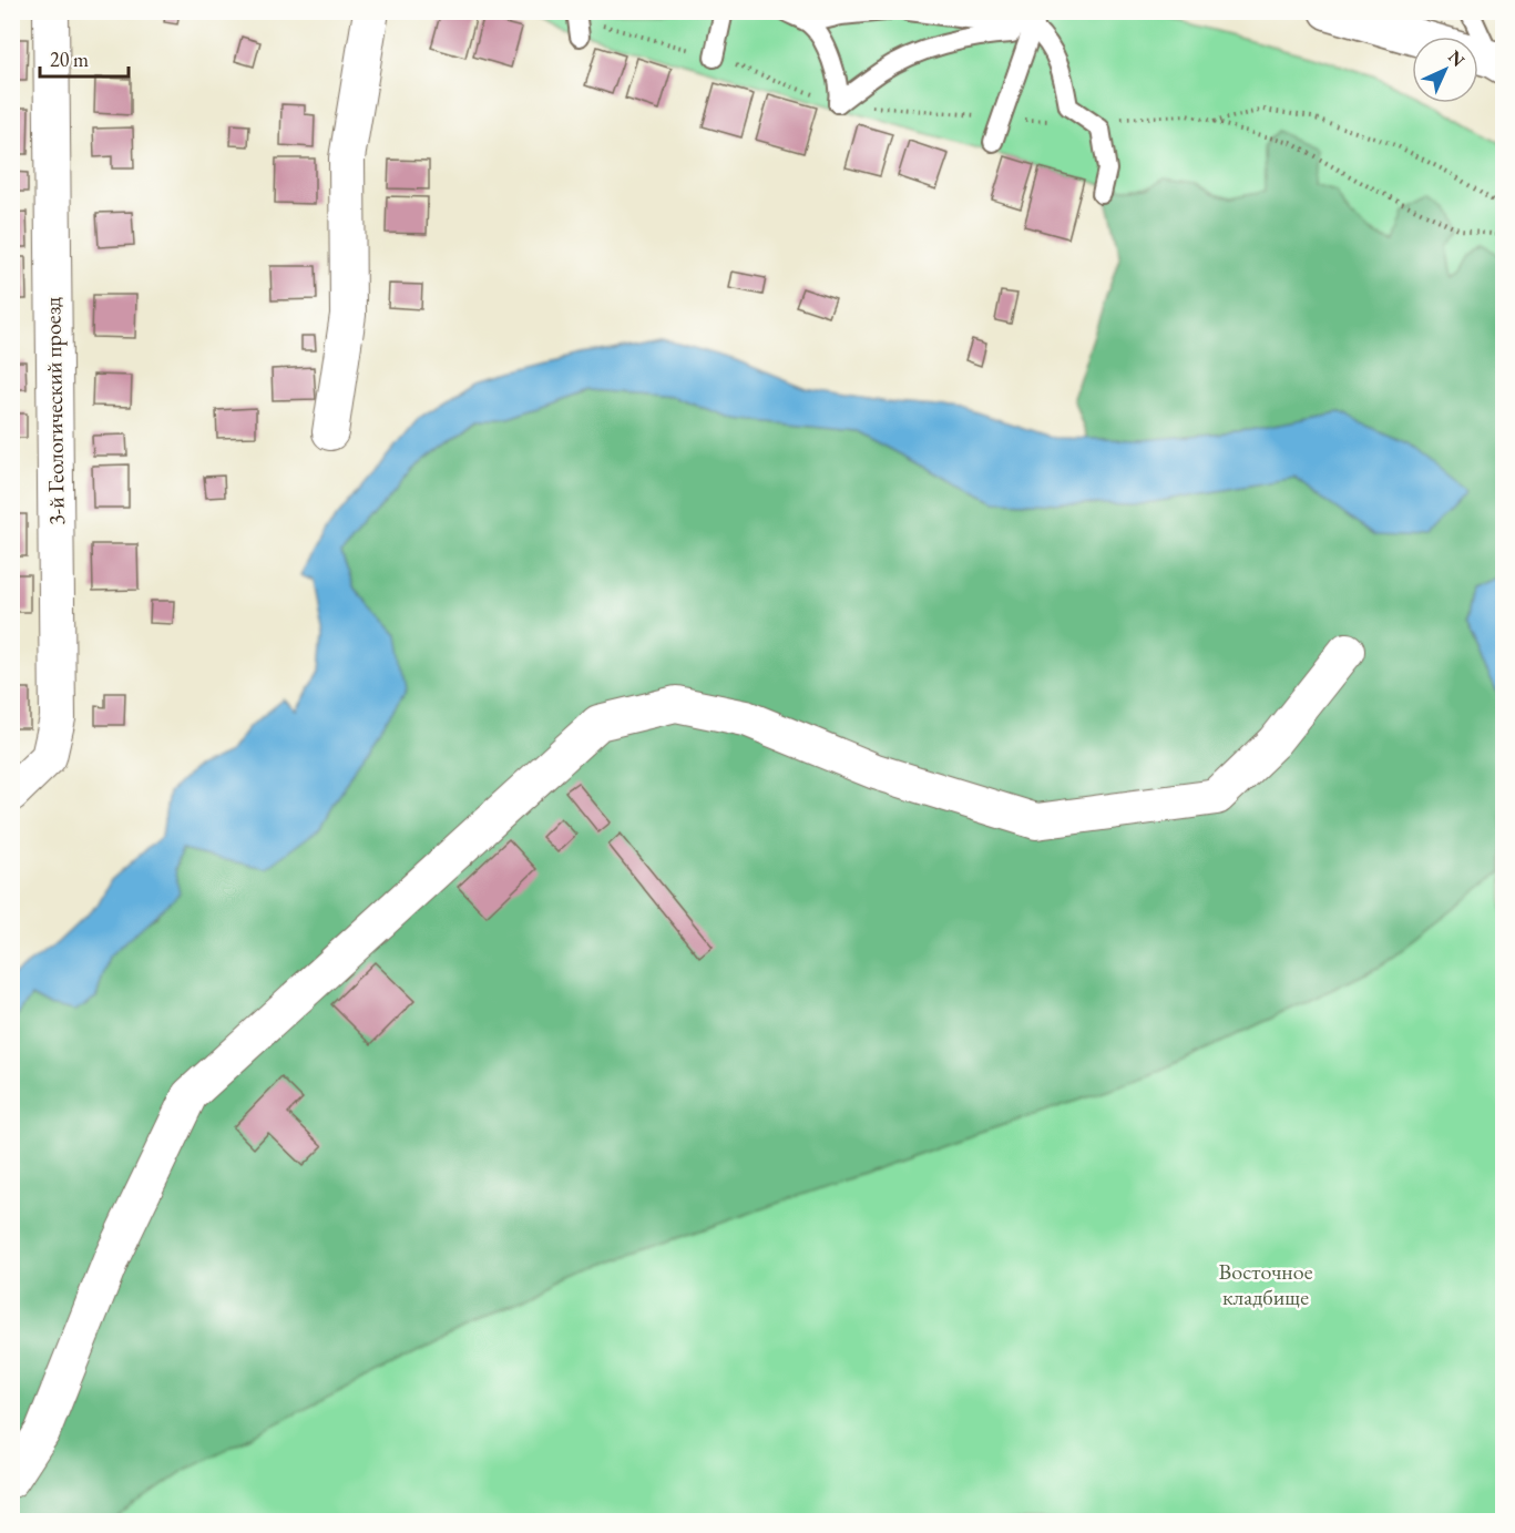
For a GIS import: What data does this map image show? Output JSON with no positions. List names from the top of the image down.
{
  "streets": {
    "street": ["3-й Геологический проезд"]
  },
  "parks": ["Восточное кладбище"],
  "scale_bar": "20 m",
  "north": "top right"
}
